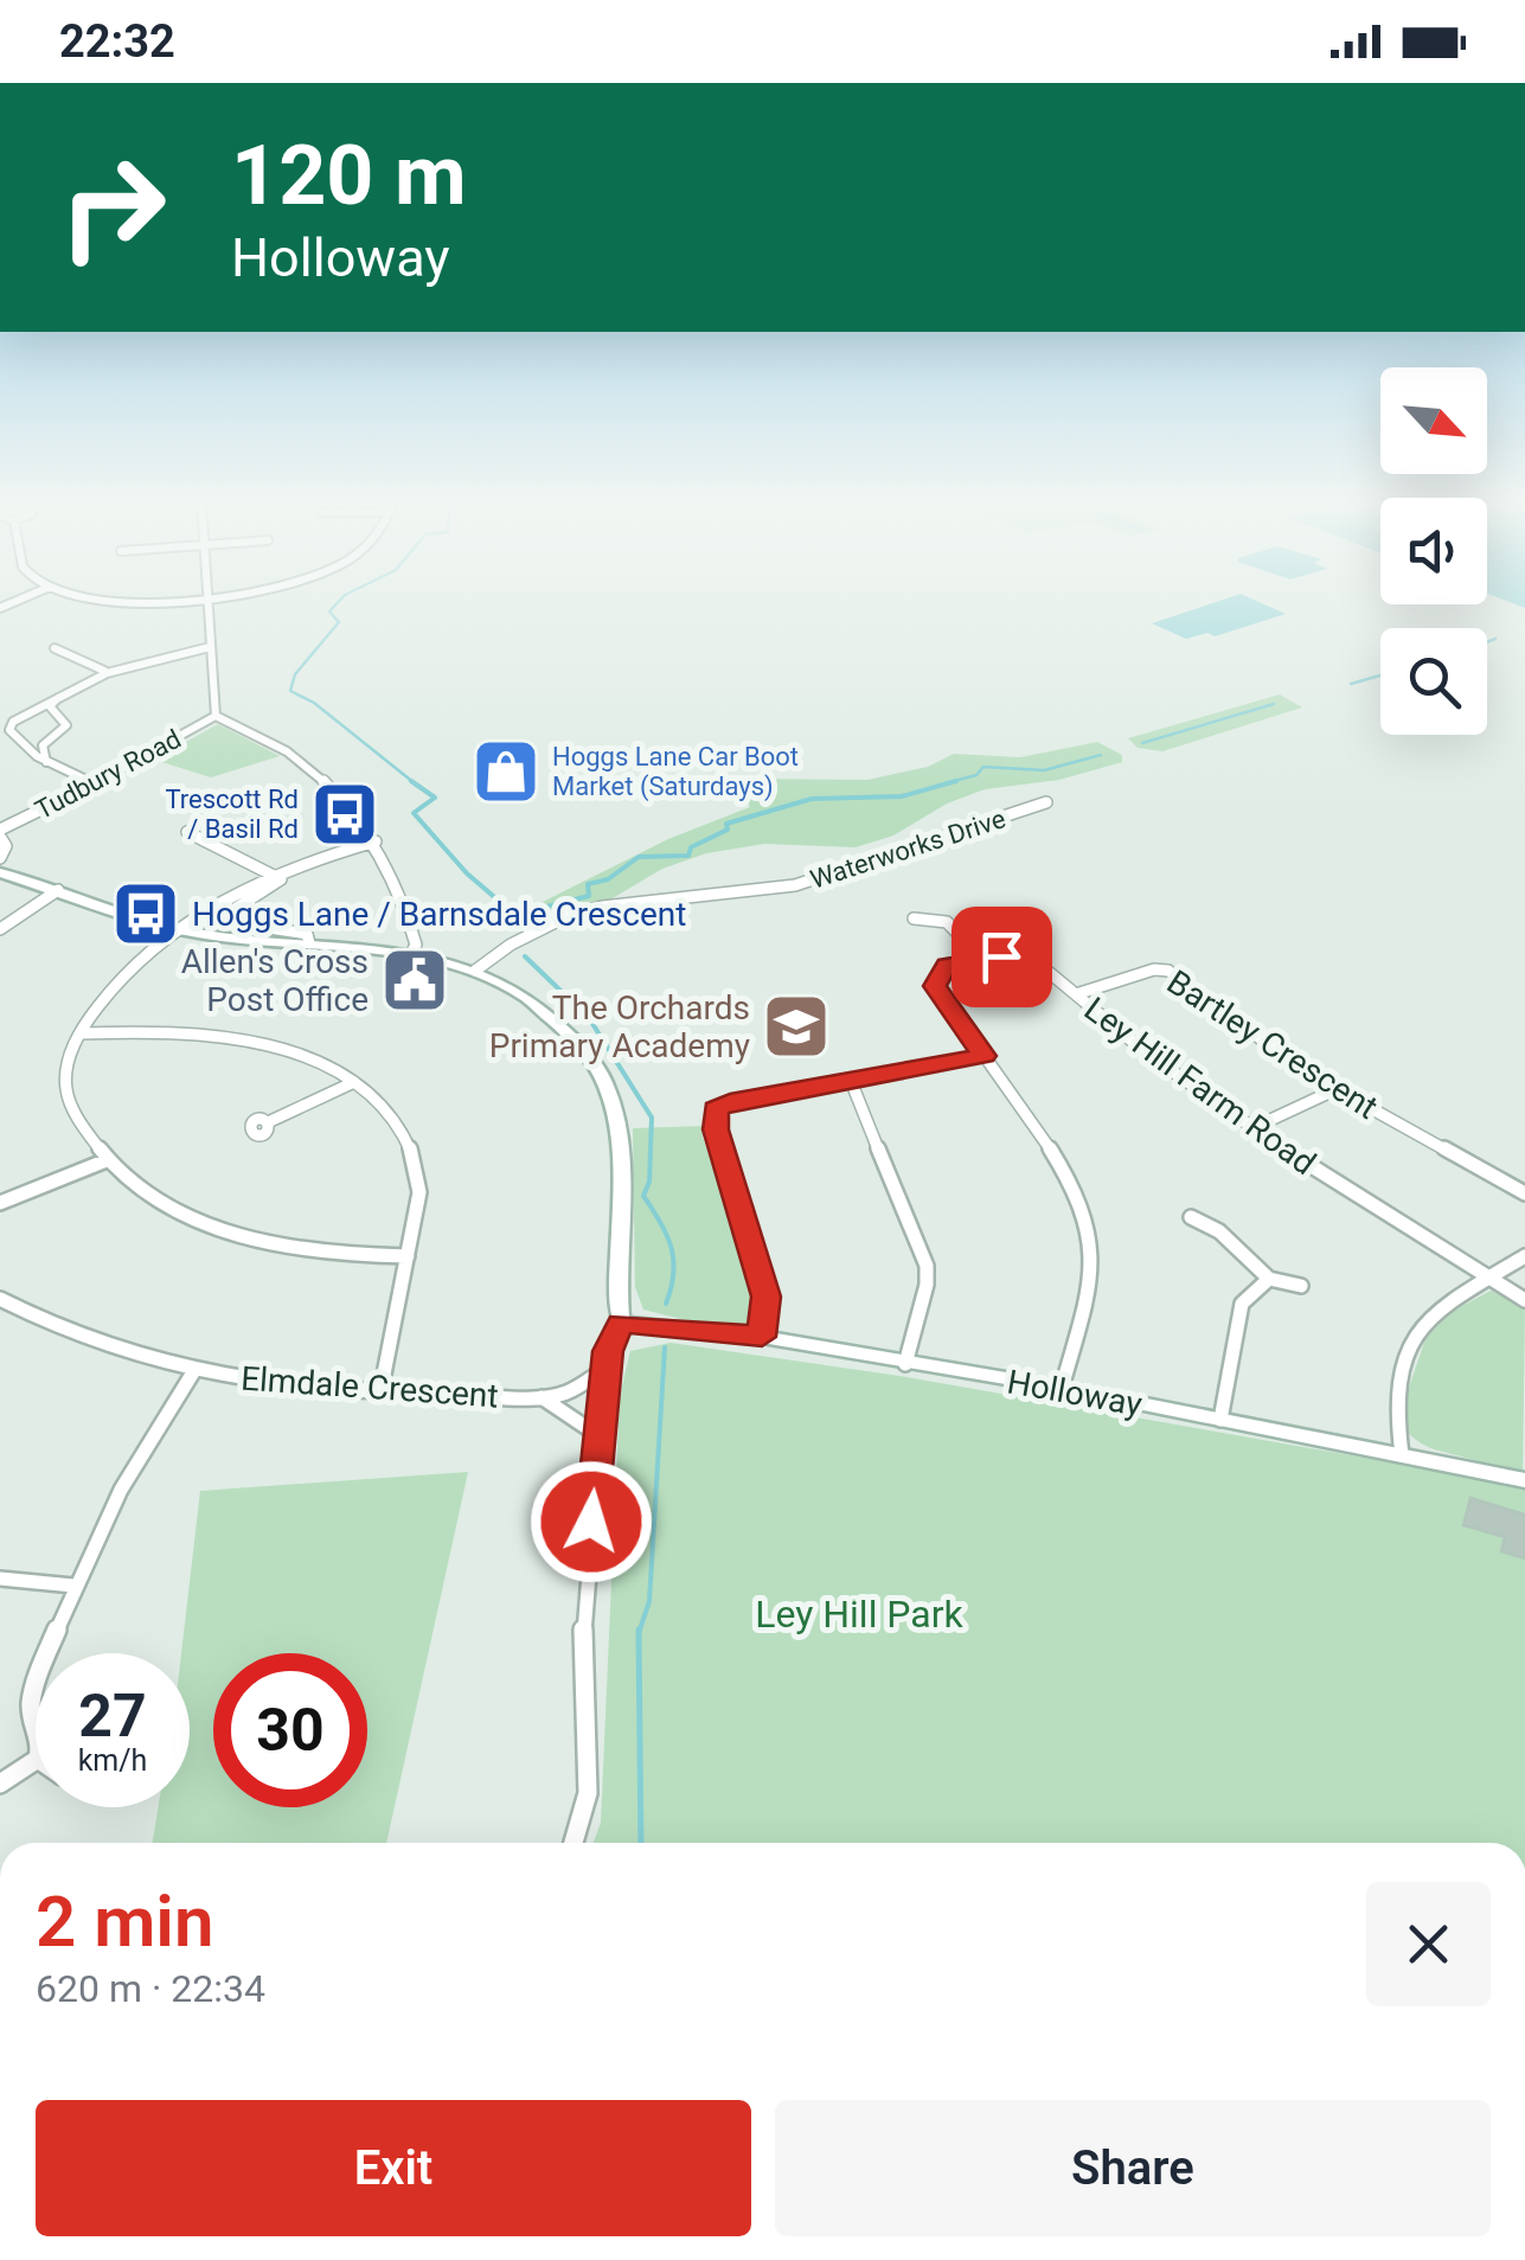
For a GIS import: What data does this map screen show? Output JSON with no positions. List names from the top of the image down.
{
  "streets": {
    "street": [
      "Tudbury Road",
      "Waterworks Drive",
      "Bartley Crescent",
      "Ley Hill Farm Road",
      "Elmdale Crescent",
      "Holloway"
    ]
  },
  "crossings": [
    ["Bartley Crescent", "Ley Hill Farm Road"]
  ],
  "parks": ["Ley Hill Park"],
  "places": {
    "shop": ["Hoggs Lane Car Boot Market (Saturdays)"],
    "bus stop": ["Trescott Rd / Basil Rd", "Hoggs Lane / Barnsdale Crescent"],
    "public building": ["Allen's Cross Post Office"],
    "school or university": ["The Orchards Primary Academy"]
  },
  "north": "bottom right",
  "page": {
    "status": "22:32",
    "turn": ["120 m", "Holloway"],
    "speed": "27 km/h",
    "limit": "30",
    "heading": ["2 min", "620 m · 22:34"],
    "buttons": ["Exit", "Share"]
  }
}
